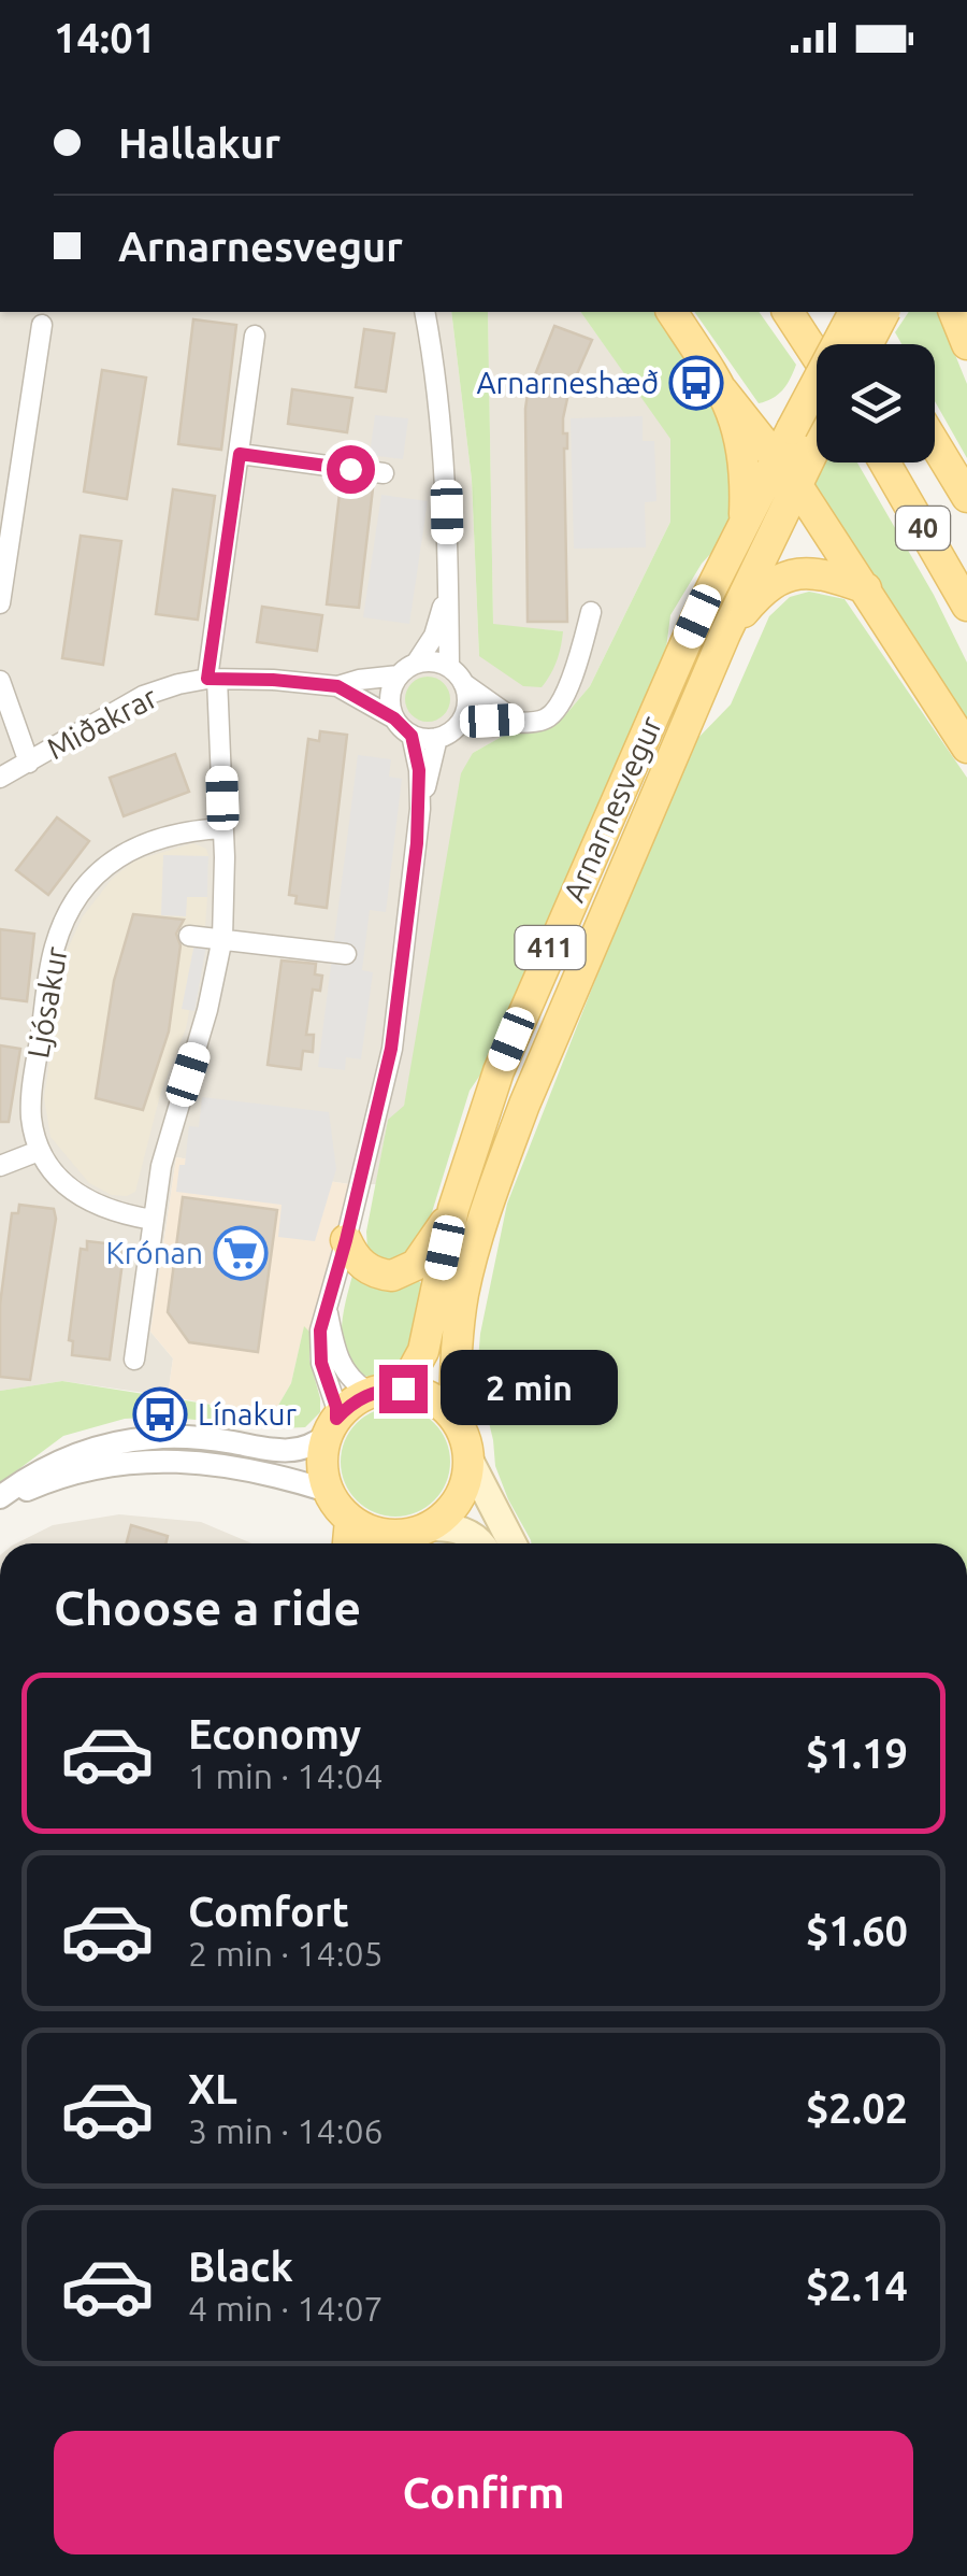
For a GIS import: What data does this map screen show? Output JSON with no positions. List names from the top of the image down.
{
  "streets": {
    "main road": ["40", "Arnarnesvegur", "411"],
    "street": ["Miðakrar", "Ljósakur"]
  },
  "places": {
    "bus stop": ["Arnarneshæð", "Línakur"],
    "supermarket": ["Krónan"]
  },
  "page": {
    "status": "14:01",
    "banner": ["Hallakur", "Arnarnesvegur"],
    "bubble": "2 min",
    "heading": "Choose a ride",
    "list": [
      {
        "name": "Economy",
        "note": "1 min · 14:04",
        "value": "$1.19"
      },
      {
        "name": "Comfort",
        "note": "2 min · 14:05",
        "value": "$1.60"
      },
      {
        "name": "XL",
        "note": "3 min · 14:06",
        "value": "$2.02"
      },
      {
        "name": "Black",
        "note": "4 min · 14:07",
        "value": "$2.14"
      }
    ],
    "buttons": "Confirm"
  }
}
